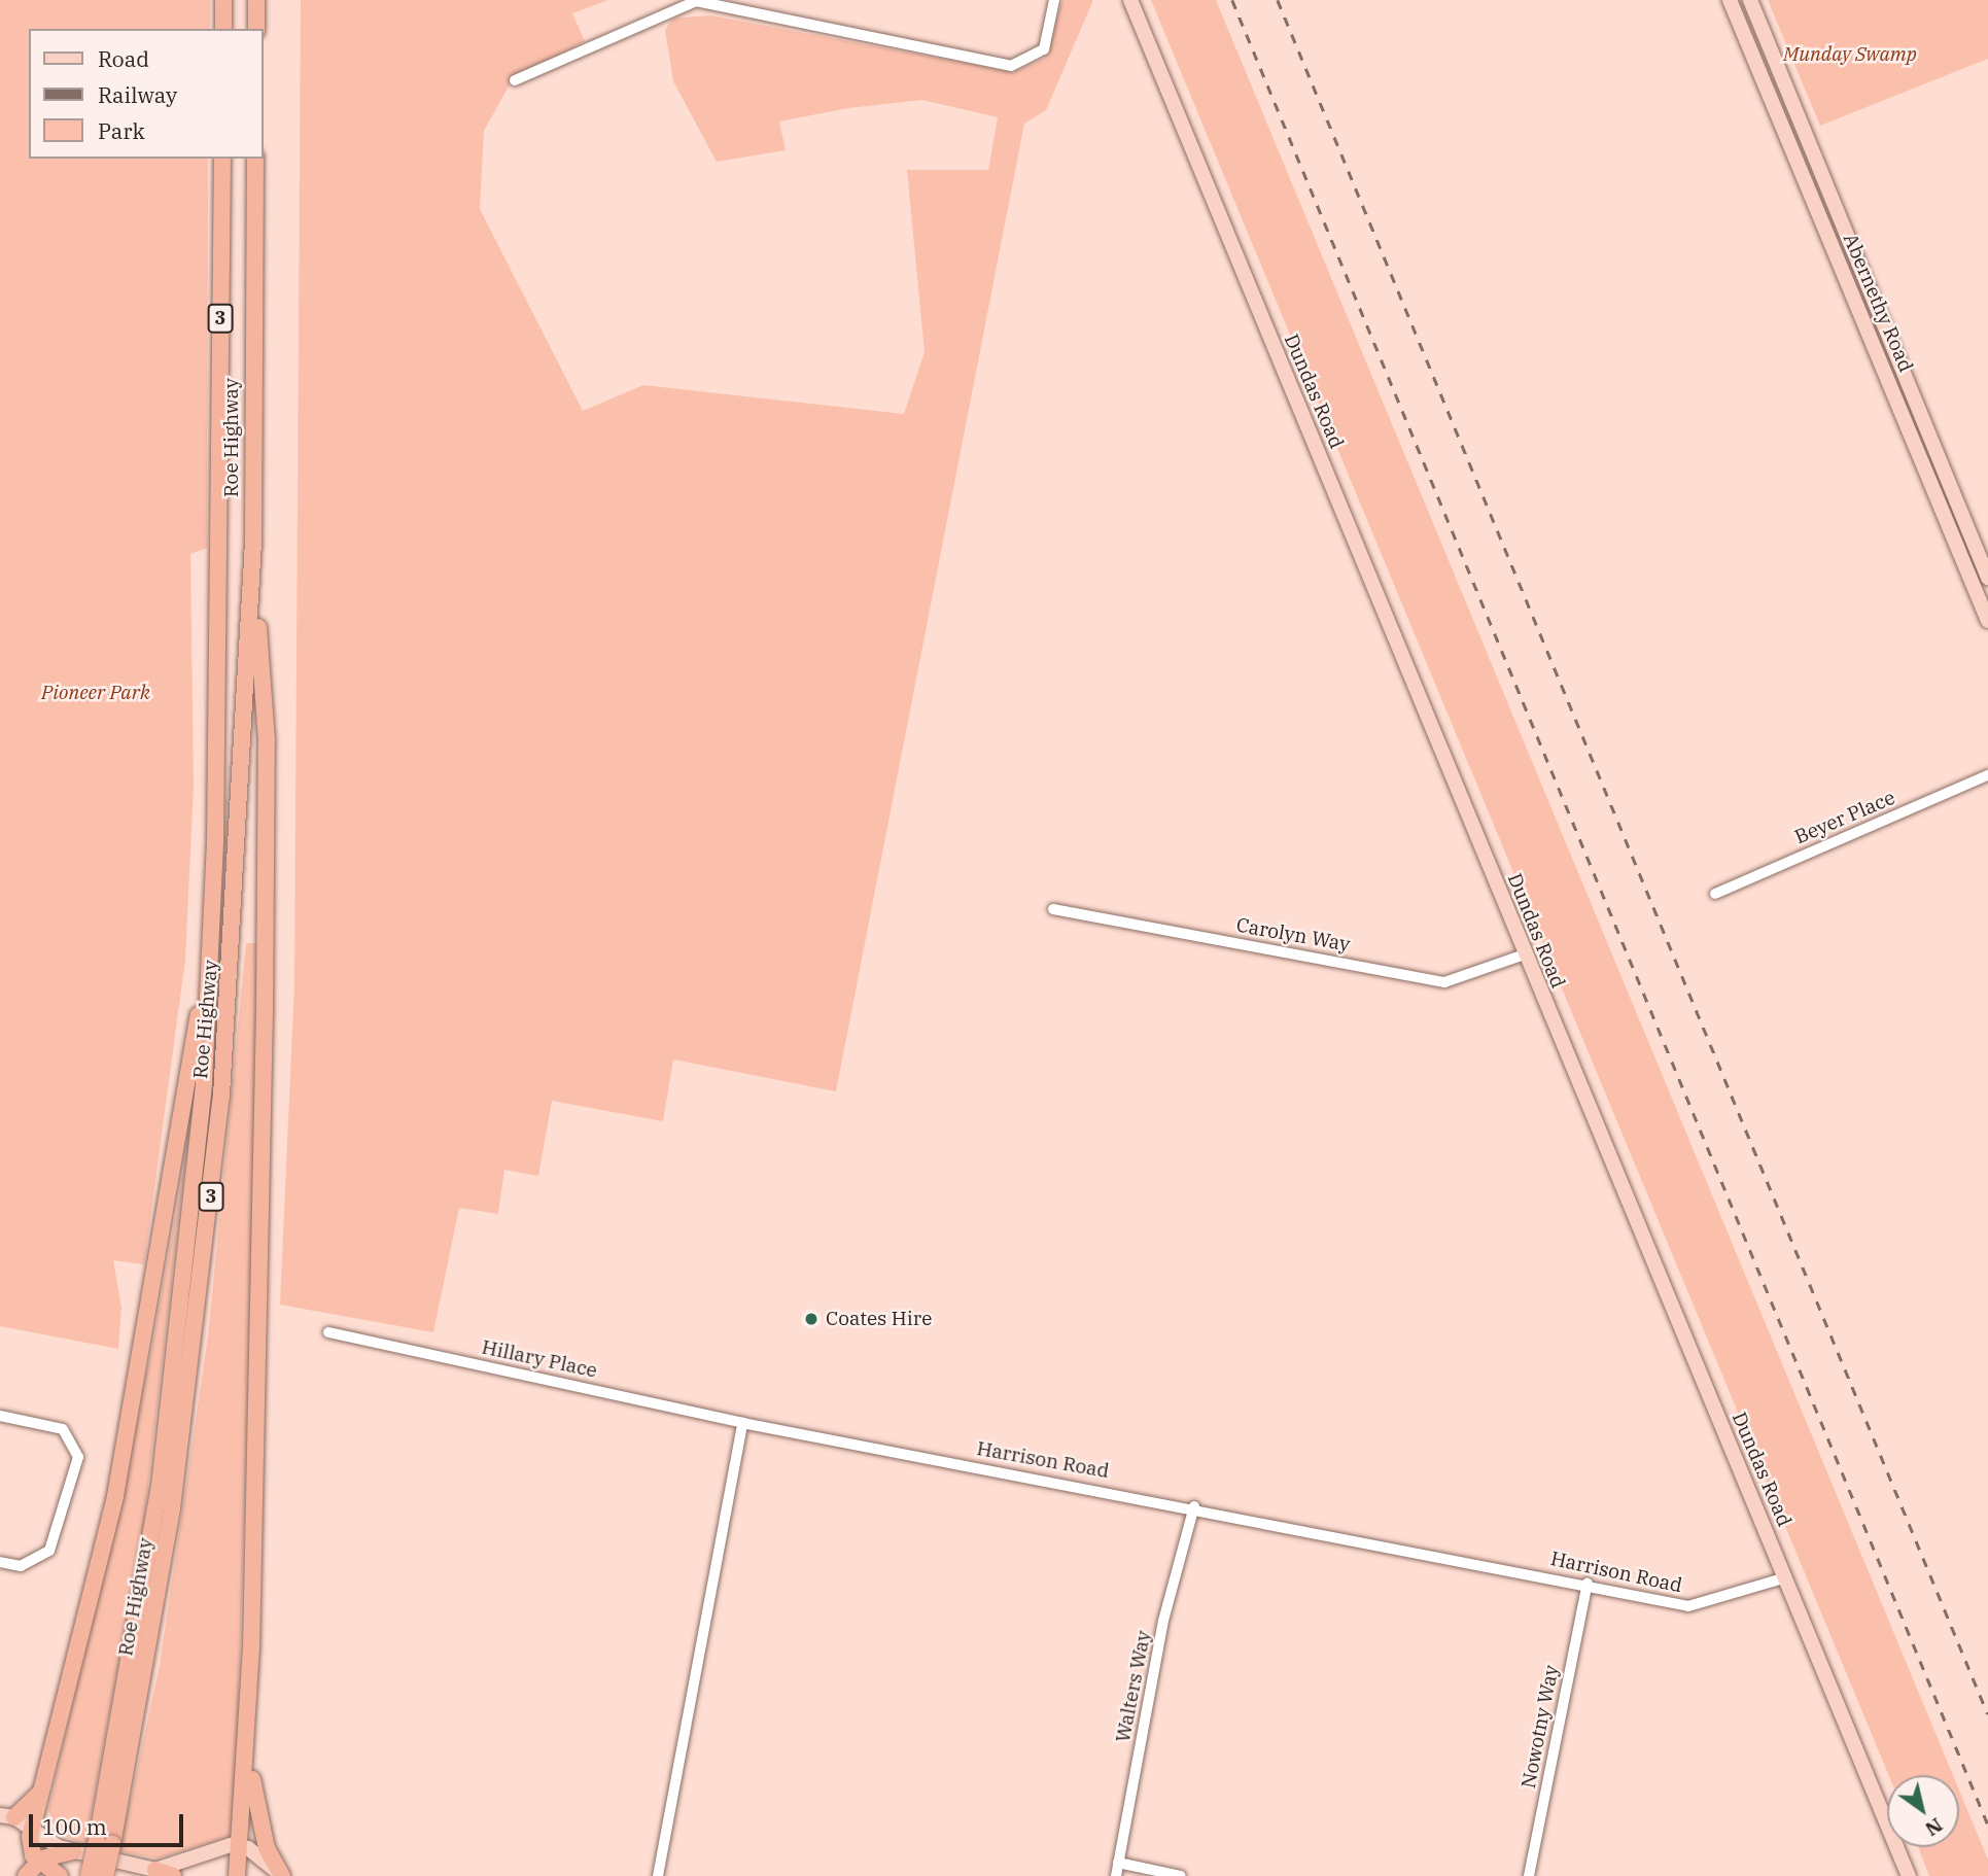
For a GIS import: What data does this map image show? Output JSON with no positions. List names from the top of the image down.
{
  "streets": {
    "highway": ["3", "Roe Highway"],
    "main road": ["Abernethy Road", "Dundas Road"],
    "street": [
      "Beyer Place",
      "Carolyn Way",
      "Hillary Place",
      "Harrison Road",
      "Walters Way",
      "Nowotny Way"
    ]
  },
  "crossings": [
    ["Dundas Road", "Carolyn Way"],
    ["Dundas Road", "Harrison Road"],
    ["Hillary Place", "Harrison Road"],
    ["Harrison Road", "Walters Way"],
    ["Harrison Road", "Nowotny Way"]
  ],
  "parks": ["Munday Swamp", "Pioneer Park"],
  "places": ["Coates Hire"],
  "legend": ["Road", "Railway", "Park"],
  "scale_bar": "100 m",
  "north": "bottom right"
}
